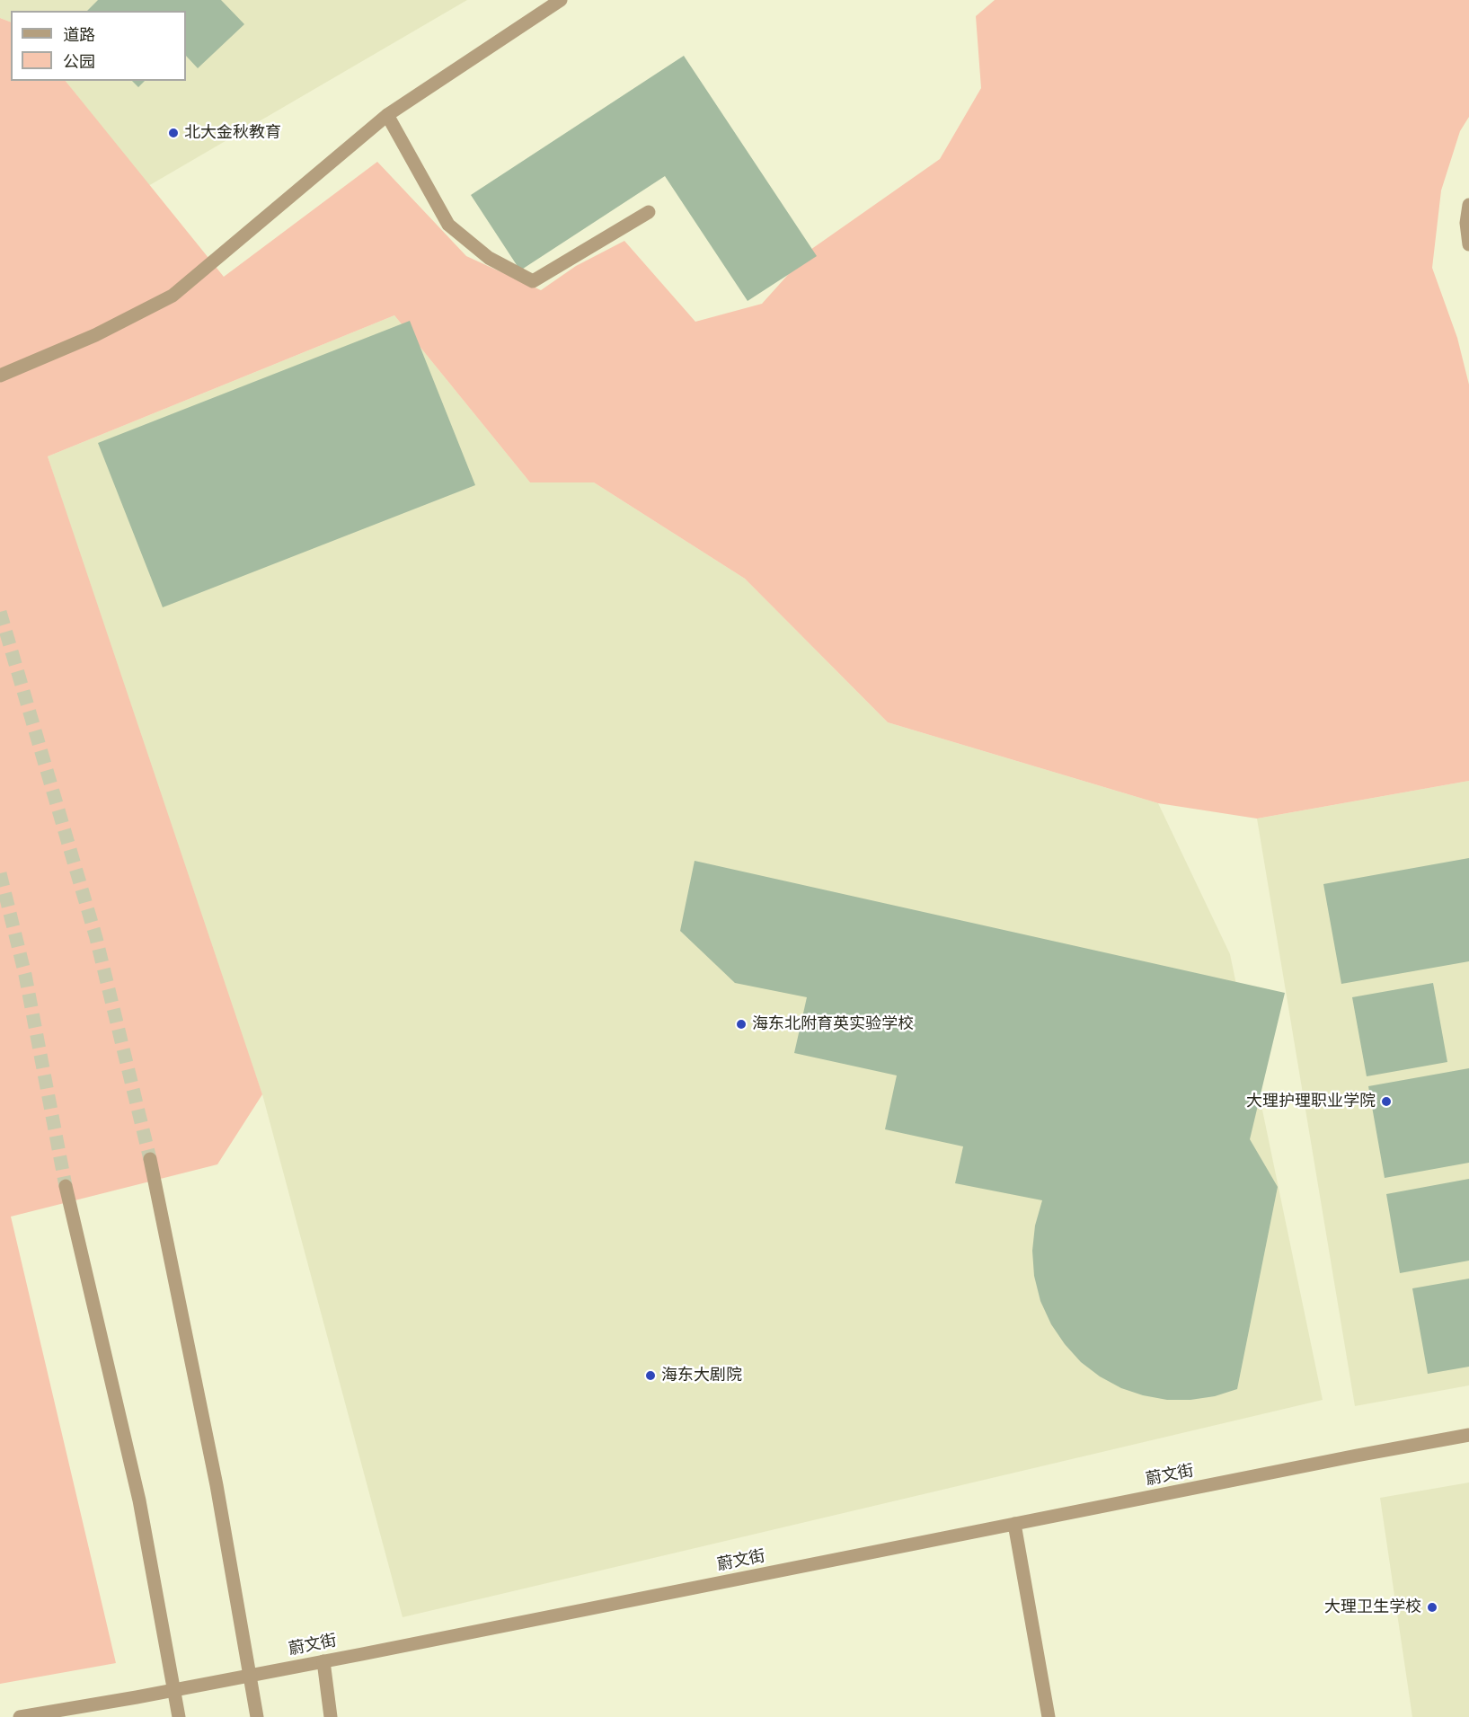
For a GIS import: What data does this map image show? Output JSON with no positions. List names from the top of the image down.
{
  "streets": {
    "street": ["蔚文街"]
  },
  "places": [
    "北大金秋教育",
    "海东北附育英实验学校",
    "大理护理职业学院",
    "海东大剧院",
    "大理卫生学校"
  ],
  "legend": ["道路", "公园"]
}
